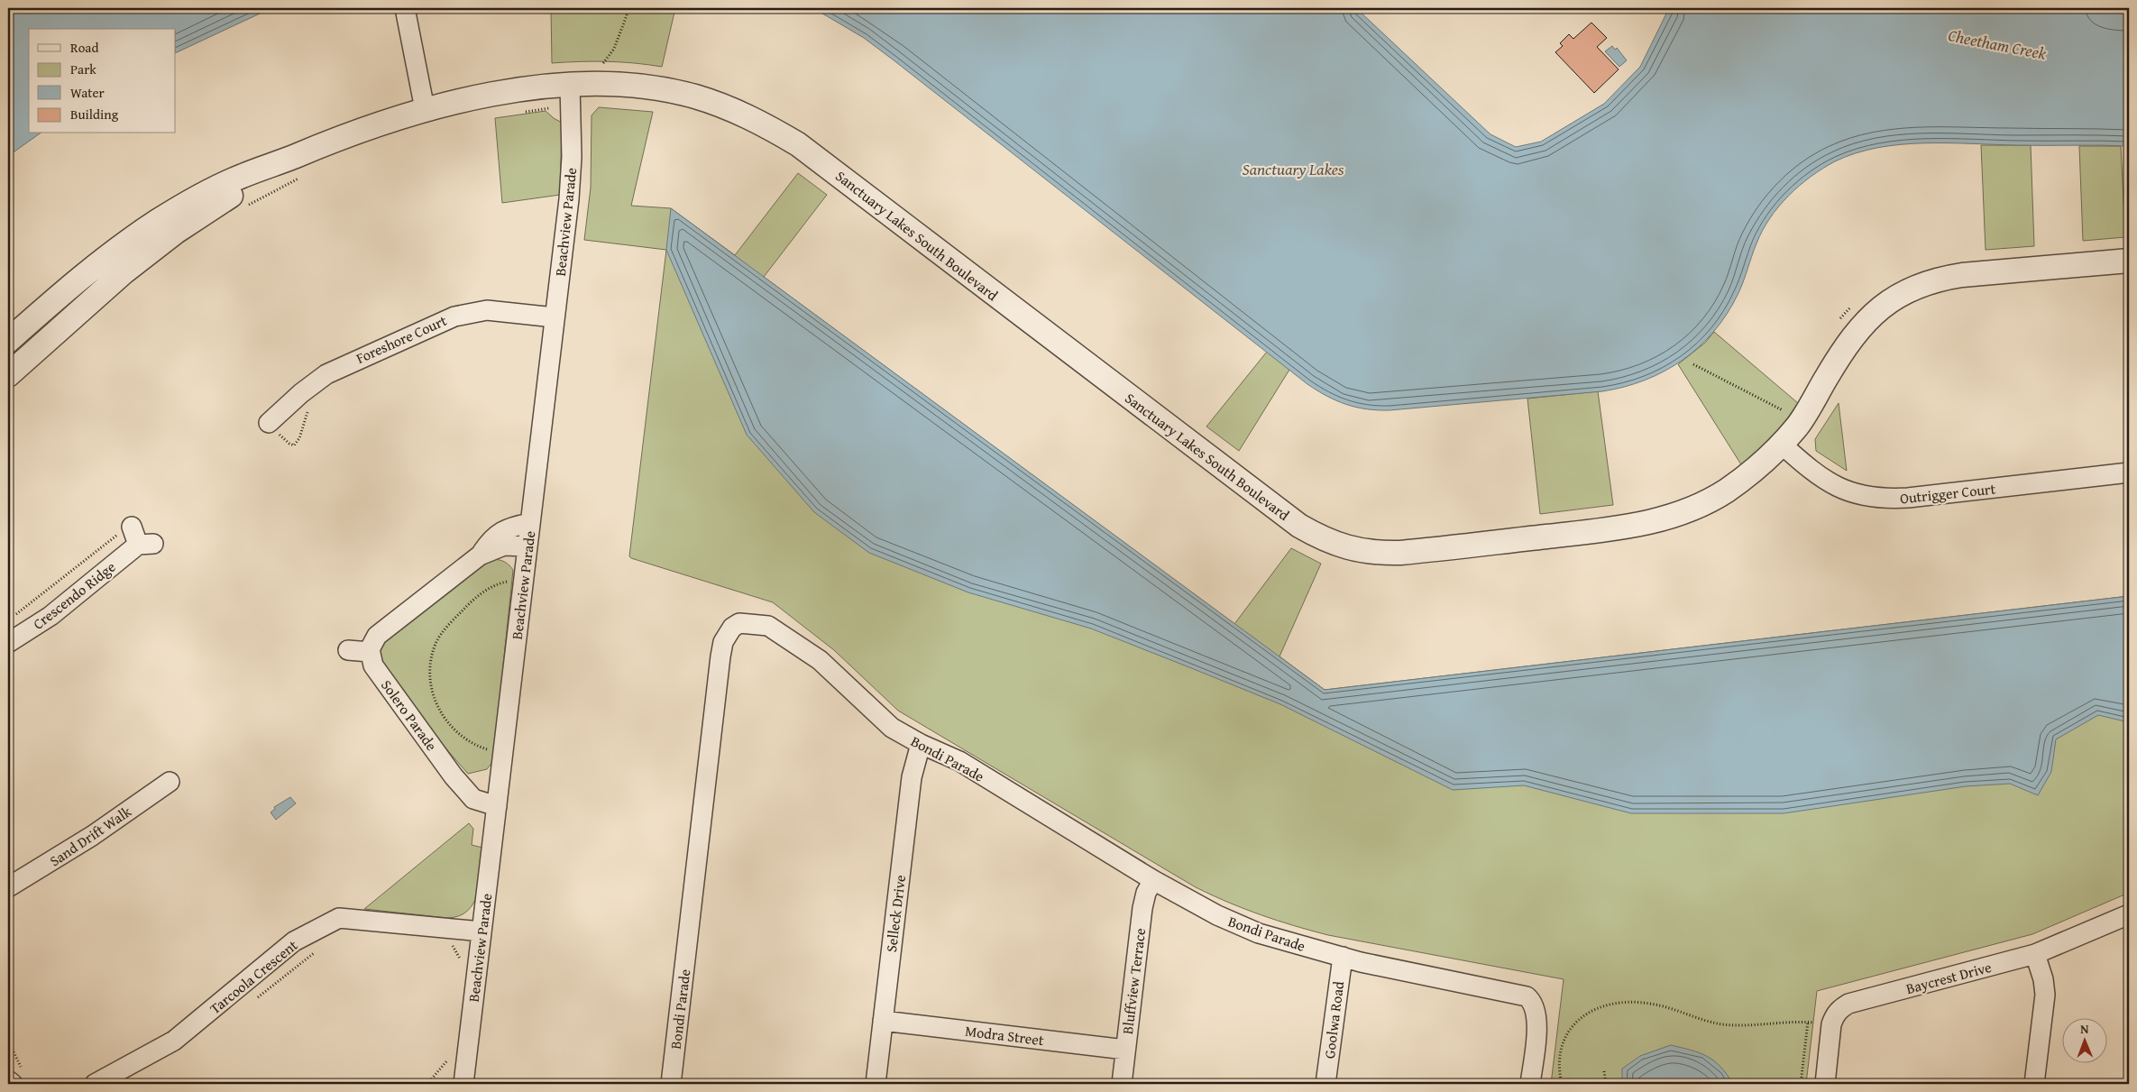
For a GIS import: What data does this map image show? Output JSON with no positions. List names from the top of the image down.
{
  "streets": {
    "street": [
      "Beachview Parade",
      "Sanctuary Lakes South Boulevard",
      "Foreshore Court",
      "Outrigger Court",
      "Crescendo Ridge",
      "Solero Parade",
      "Bondi Parade",
      "Sand Drift Walk",
      "Selleck Drive",
      "Tarcoola Crescent",
      "Baycrest Drive",
      "Bluffview Terrace",
      "Goolwa Road",
      "Modra Street"
    ]
  },
  "crossings": [
    ["Beachview Parade", "Sanctuary Lakes South Boulevard"],
    ["Beachview Parade", "Foreshore Court"],
    ["Beachview Parade", "Solero Parade"],
    ["Beachview Parade", "Tarcoola Crescent"],
    ["Sanctuary Lakes South Boulevard", "Outrigger Court"],
    ["Bondi Parade", "Selleck Drive"],
    ["Bondi Parade", "Bluffview Terrace"],
    ["Bondi Parade", "Goolwa Road"],
    ["Selleck Drive", "Modra Street"],
    ["Bluffview Terrace", "Modra Street"]
  ],
  "water": ["Cheetham Creek", "Sanctuary Lakes"],
  "legend": [
    "Road",
    "Park",
    "Water",
    "Building"
  ],
  "north": "top"
}
